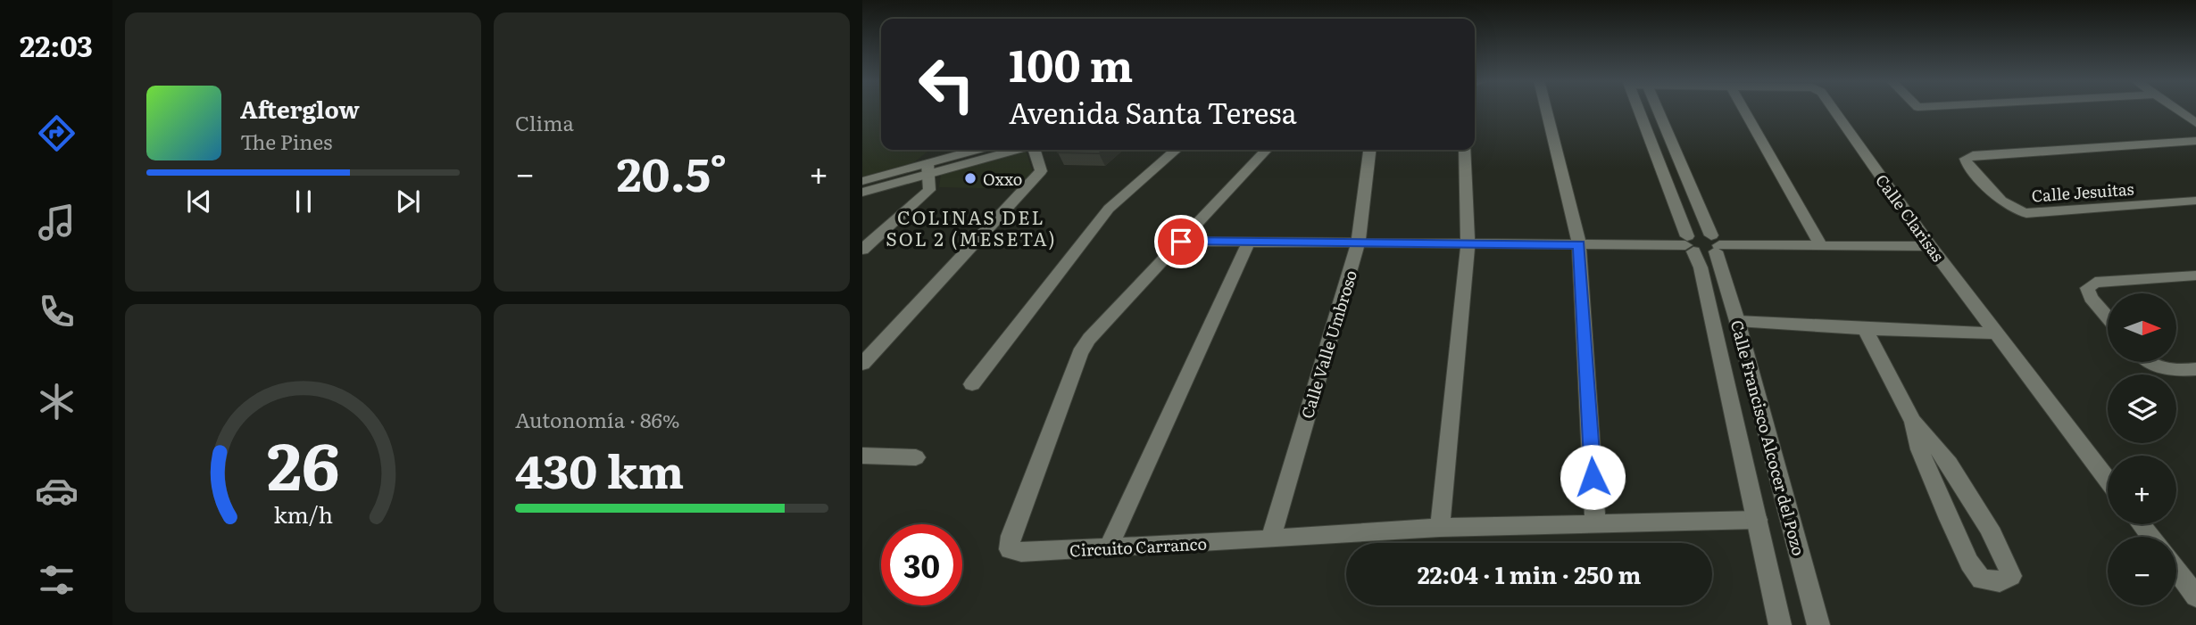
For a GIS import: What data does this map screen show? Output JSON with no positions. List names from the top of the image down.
{
  "streets": {
    "street": [
      "Calle Jesuitas",
      "Calle Clarisas",
      "Calle Valle Umbroso",
      "Calle Francisco Alcocer del Pozo",
      "Circuito Carranco"
    ]
  },
  "crossings": [
    ["Calle Valle Umbroso", "Circuito Carranco"],
    ["Calle Francisco Alcocer del Pozo", "Circuito Carranco"]
  ],
  "districts": ["COLINAS DEL SOL 2 (MESETA)"],
  "places": ["Oxxo"],
  "north": "right",
  "page": {
    "tabs": "22:03",
    "tile": [
      "Clima",
      ["Autonomía · 86%", "430 km"]
    ],
    "turn": ["100 m", "Avenida Santa Teresa"],
    "song": ["Afterglow", "The Pines"],
    "heat": ["−", "20.5°", "+"],
    "map_buttons": ["+", "−"],
    "limit": "30",
    "trip": "22:04 · 1 min · 250 m",
    "gauge": ["26", "km/h"]
  }
}
